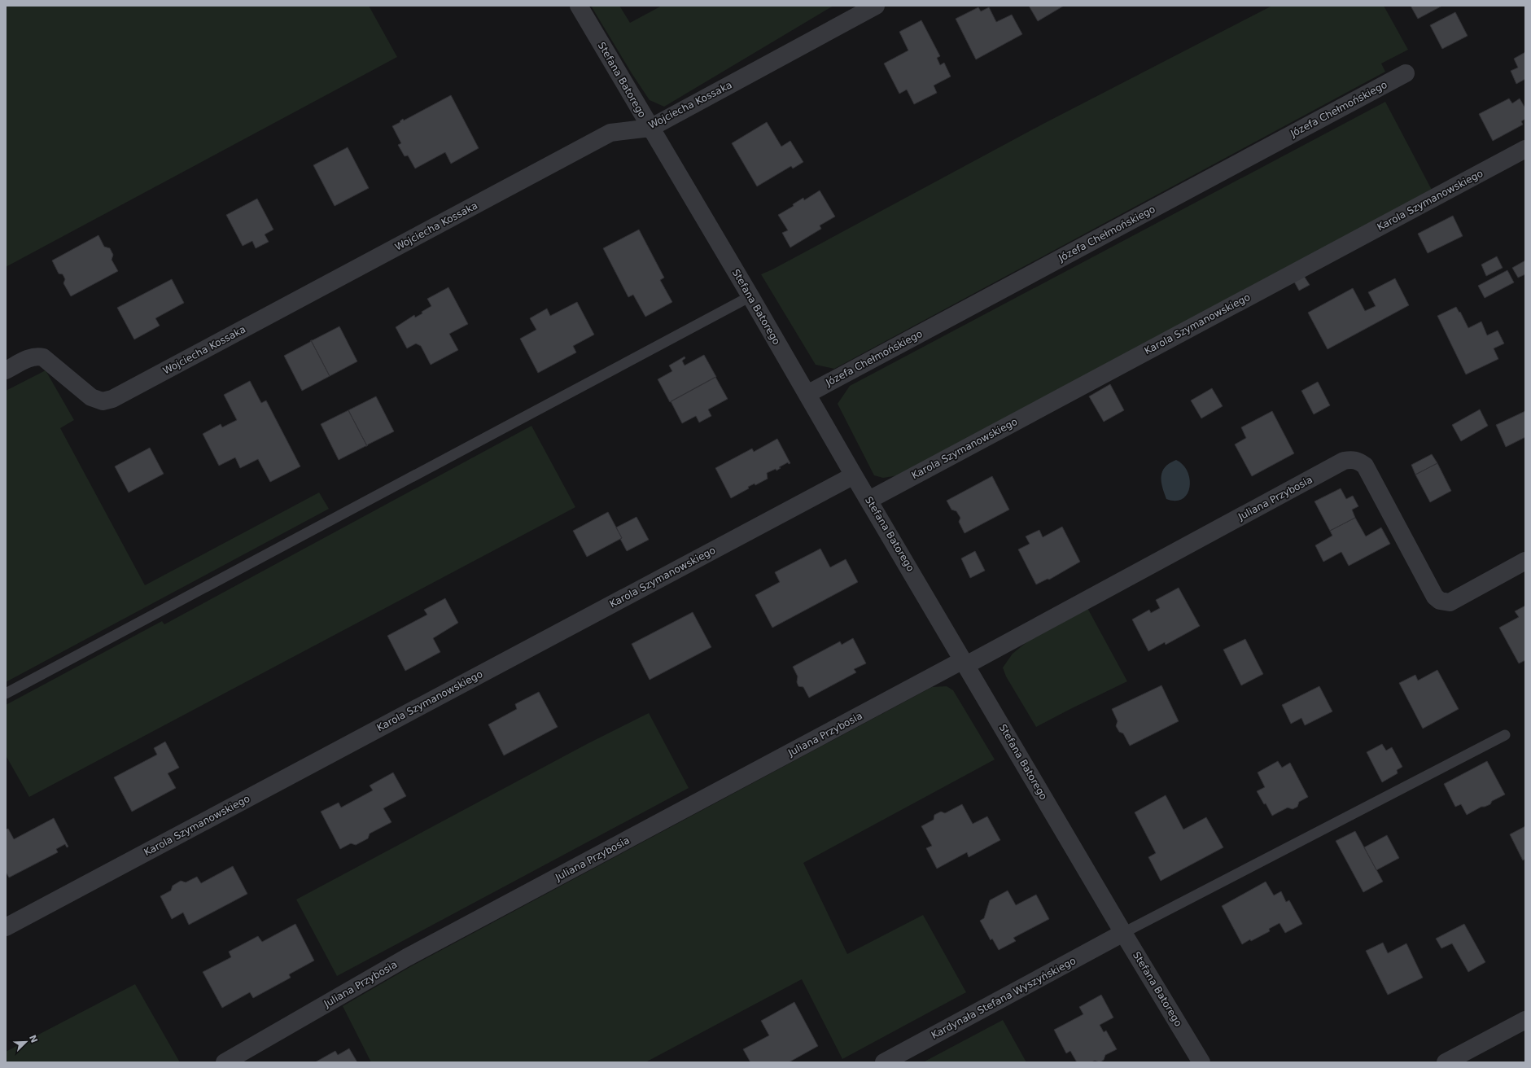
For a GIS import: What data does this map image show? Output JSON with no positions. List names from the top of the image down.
{
  "streets": {
    "street": [
      "Stefana Batorego",
      "Wojciecha Kossaka",
      "Józefa Chełmońskiego",
      "Karola Szymanowskiego",
      "Juliana Przybosia",
      "Kardynała Stefana Wyszyńskiego"
    ]
  },
  "crossings": [
    ["Stefana Batorego", "Wojciecha Kossaka"],
    ["Stefana Batorego", "Józefa Chełmońskiego"],
    ["Stefana Batorego", "Karola Szymanowskiego"],
    ["Stefana Batorego", "Juliana Przybosia"],
    ["Stefana Batorego", "Kardynała Stefana Wyszyńskiego"]
  ],
  "north": "top right"
}
